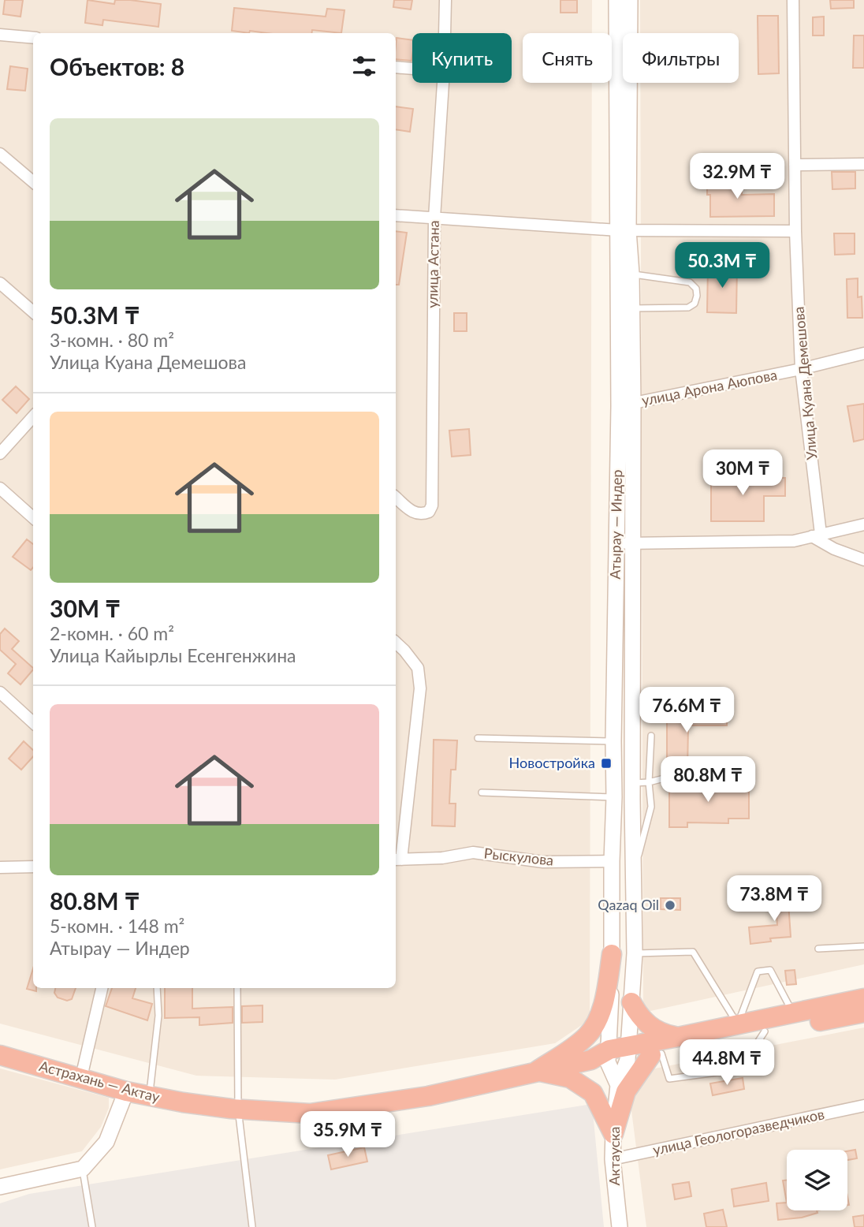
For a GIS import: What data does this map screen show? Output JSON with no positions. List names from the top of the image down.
{
  "streets": {
    "highway": ["Астрахань — Актау"],
    "main road": ["Атырау — Индер", "Актауска"],
    "street": [
      "улица Астана",
      "Улица Куана Демешова",
      "улица Арона Аюпова",
      "Рыскулова",
      "улица Геологоразведчиков"
    ]
  },
  "crossings": [
    ["Улица Куана Демешова", "улица Арона Аюпова"],
    ["улица Арона Аюпова", "Атырау — Индер"],
    ["Атырау — Индер", "Рыскулова"],
    ["Атырау — Индер", "Астрахань — Актау"],
    ["Атырау — Индер", "Актауска"],
    ["Астрахань — Актау", "Актауска"],
    ["улица Геологоразведчиков", "Актауска"]
  ],
  "places": {
    "transit": ["Новостройка"],
    "other": ["Qazaq Oil"]
  },
  "page": {
    "chip": ["Купить", "Снять", "Фильтры"],
    "heading": "Объектов: 8",
    "list": [
      {
        "name": "50.3M ₸",
        "note": "3-комн. · 80 m² · Улица Куана Демешова"
      },
      {
        "name": "30M ₸",
        "note": "2-комн. · 60 m² · Улица Кайырлы Есенгенжина"
      },
      {
        "name": "80.8M ₸",
        "note": "5-комн. · 148 m² · Атырау — Индер"
      }
    ],
    "price": [
      "32.9M ₸",
      "50.3M ₸",
      "30M ₸",
      "76.6M ₸",
      "80.8M ₸",
      "73.8M ₸",
      "44.8M ₸",
      "35.9M ₸"
    ]
  }
}
